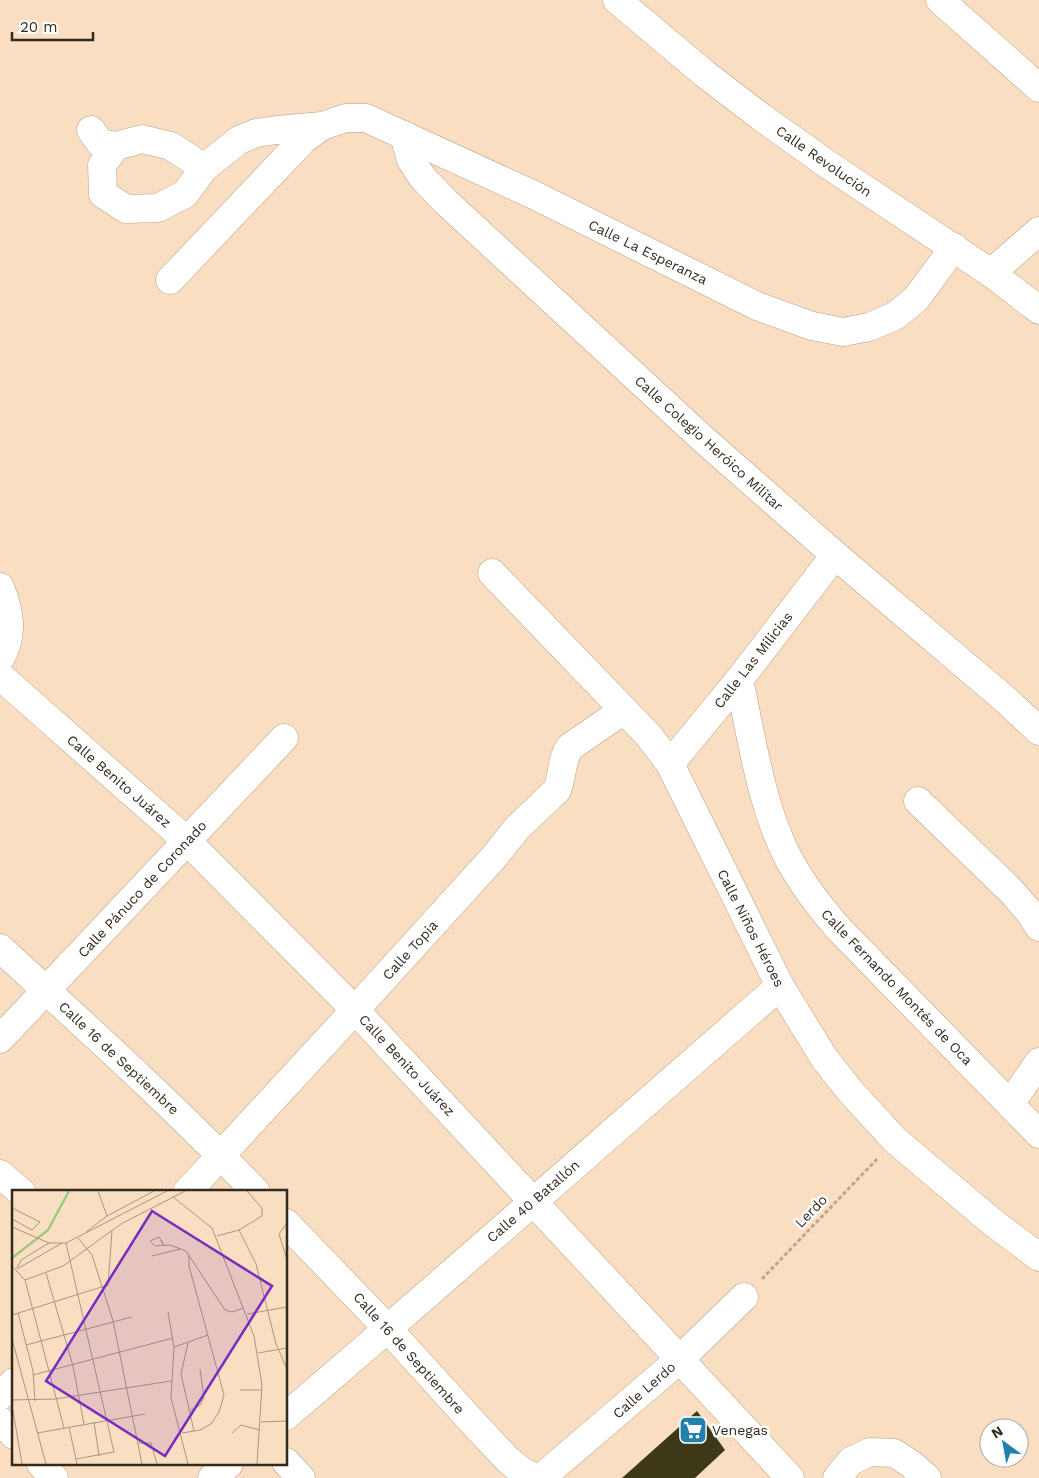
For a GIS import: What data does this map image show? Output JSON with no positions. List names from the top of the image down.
{
  "streets": {
    "street": [
      "Calle Revolución",
      "Calle La Esperanza",
      "Calle Colegio Heróico Militar",
      "Calle Las Milicias",
      "Calle Benito Juárez",
      "Calle Pánuco de Coronado",
      "Calle Niños Héroes",
      "Calle Topia",
      "Calle Fernando Montés de Oca",
      "Calle 16 de Septiembre",
      "Calle 40 Batallón",
      "Calle Lerdo"
    ],
    "path": ["Lerdo"]
  },
  "crossings": [
    ["Calle Revolución", "Calle La Esperanza"],
    ["Calle La Esperanza", "Calle Colegio Heróico Militar"],
    ["Calle Colegio Heróico Militar", "Calle Las Milicias"],
    ["Calle Las Milicias", "Calle Niños Héroes"],
    ["Calle Las Milicias", "Calle Fernando Montés de Oca"],
    ["Calle Benito Juárez", "Calle Pánuco de Coronado"],
    ["Calle Benito Juárez", "Calle Topia"],
    ["Calle Benito Juárez", "Calle 40 Batallón"],
    ["Calle Benito Juárez", "Calle Lerdo"],
    ["Calle Pánuco de Coronado", "Calle 16 de Septiembre"],
    ["Calle Niños Héroes", "Calle Topia"],
    ["Calle Niños Héroes", "Calle 40 Batallón"],
    ["Calle Niños Héroes", "Lerdo"],
    ["Calle Topia", "Calle 16 de Septiembre"],
    ["Calle 16 de Septiembre", "Calle 40 Batallón"],
    ["Lerdo", "Calle Lerdo"]
  ],
  "places": {
    "supermarket": ["Venegas"]
  },
  "scale_bar": "20 m",
  "north": "top left"
}
